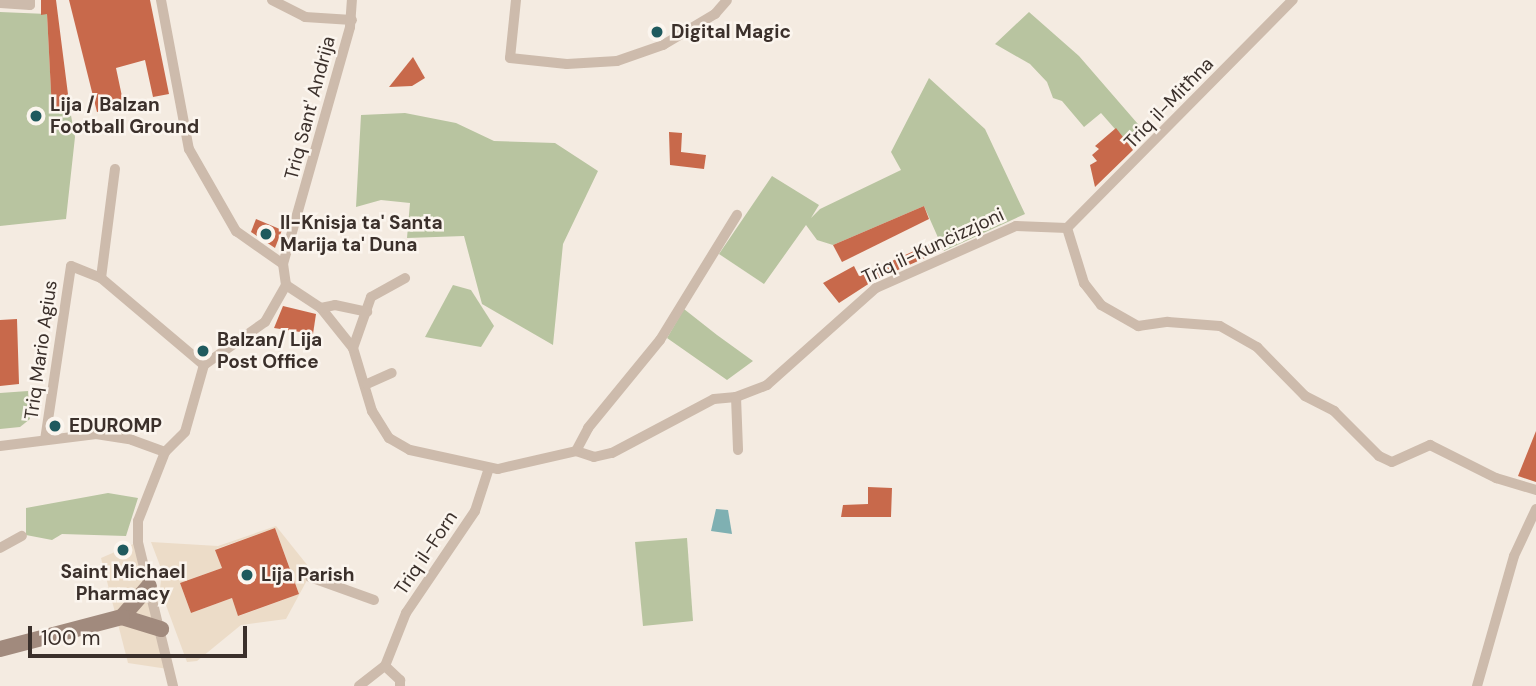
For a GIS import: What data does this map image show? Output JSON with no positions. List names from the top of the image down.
{
  "streets": {
    "street": [
      "Triq il-Mitħna",
      "Triq Sant' Andrija",
      "Triq il-Kunċizzjoni",
      "Triq Mario Agius",
      "Triq il-Forn"
    ]
  },
  "crossings": [
    ["Triq il-Mitħna", "Triq il-Kunċizzjoni"],
    ["Triq il-Kunċizzjoni", "Triq il-Forn"]
  ],
  "places": [
    "Digital Magic",
    "Lija / Balzan Football Ground",
    "Il-Knisja ta' Santa Marija ta' Duna",
    "Balzan/ Lija Post Office",
    "EDUROMP",
    "Saint Michael Pharmacy",
    "Lija Parish"
  ],
  "scale_bar": "100 m"
}
